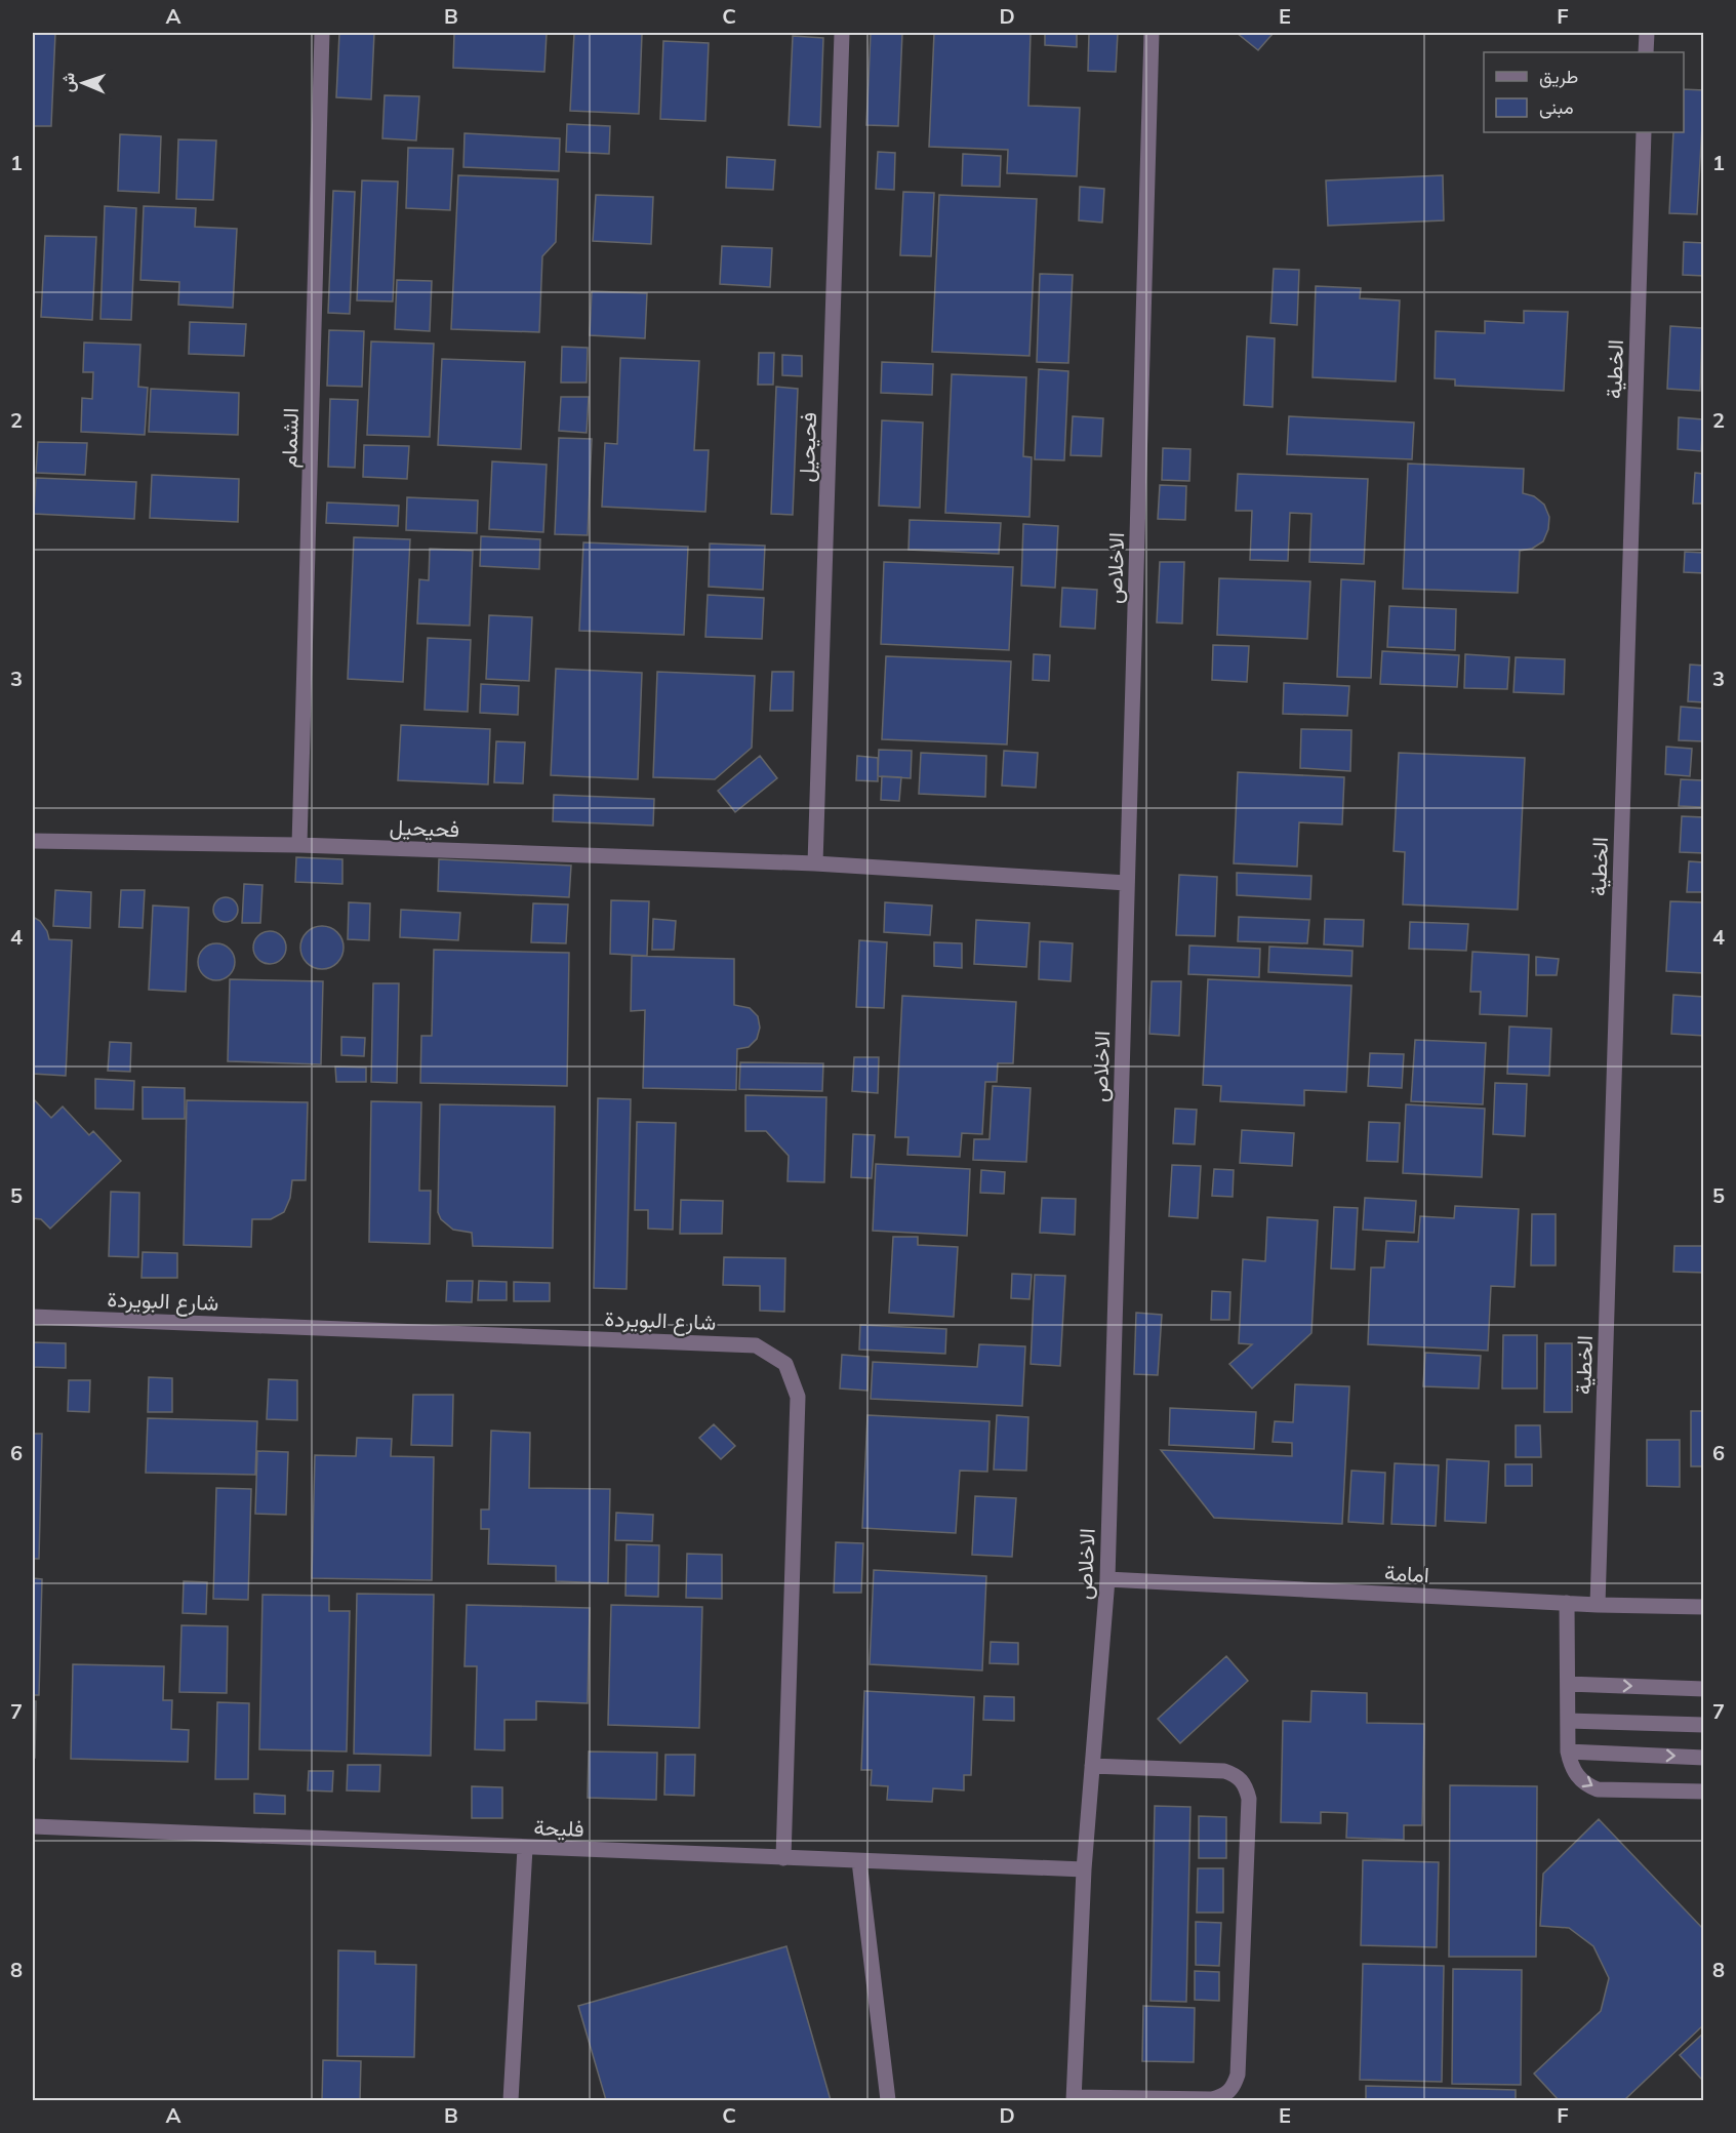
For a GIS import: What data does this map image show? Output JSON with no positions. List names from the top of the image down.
{
  "streets": {
    "street": [
      "الخطية",
      "الشمام",
      "فحيحيل",
      "الاخلاص",
      "شارع البويردة",
      "امامة",
      "فليحة"
    ]
  },
  "crossings": [
    ["الخطية", "امامة"],
    ["الشمام", "فحيحيل"],
    ["فحيحيل", "الاخلاص"],
    ["الاخلاص", "امامة"],
    ["الاخلاص", "فليحة"],
    ["شارع البويردة", "فليحة"]
  ],
  "legend": ["طريق", "مبنى"],
  "north": "left",
  "grid": {
    "columns": [
      "A",
      "B",
      "C",
      "D",
      "E",
      "F"
    ],
    "rows": [
      "1",
      "2",
      "3",
      "4",
      "5",
      "6",
      "7",
      "8"
    ]
  }
}
